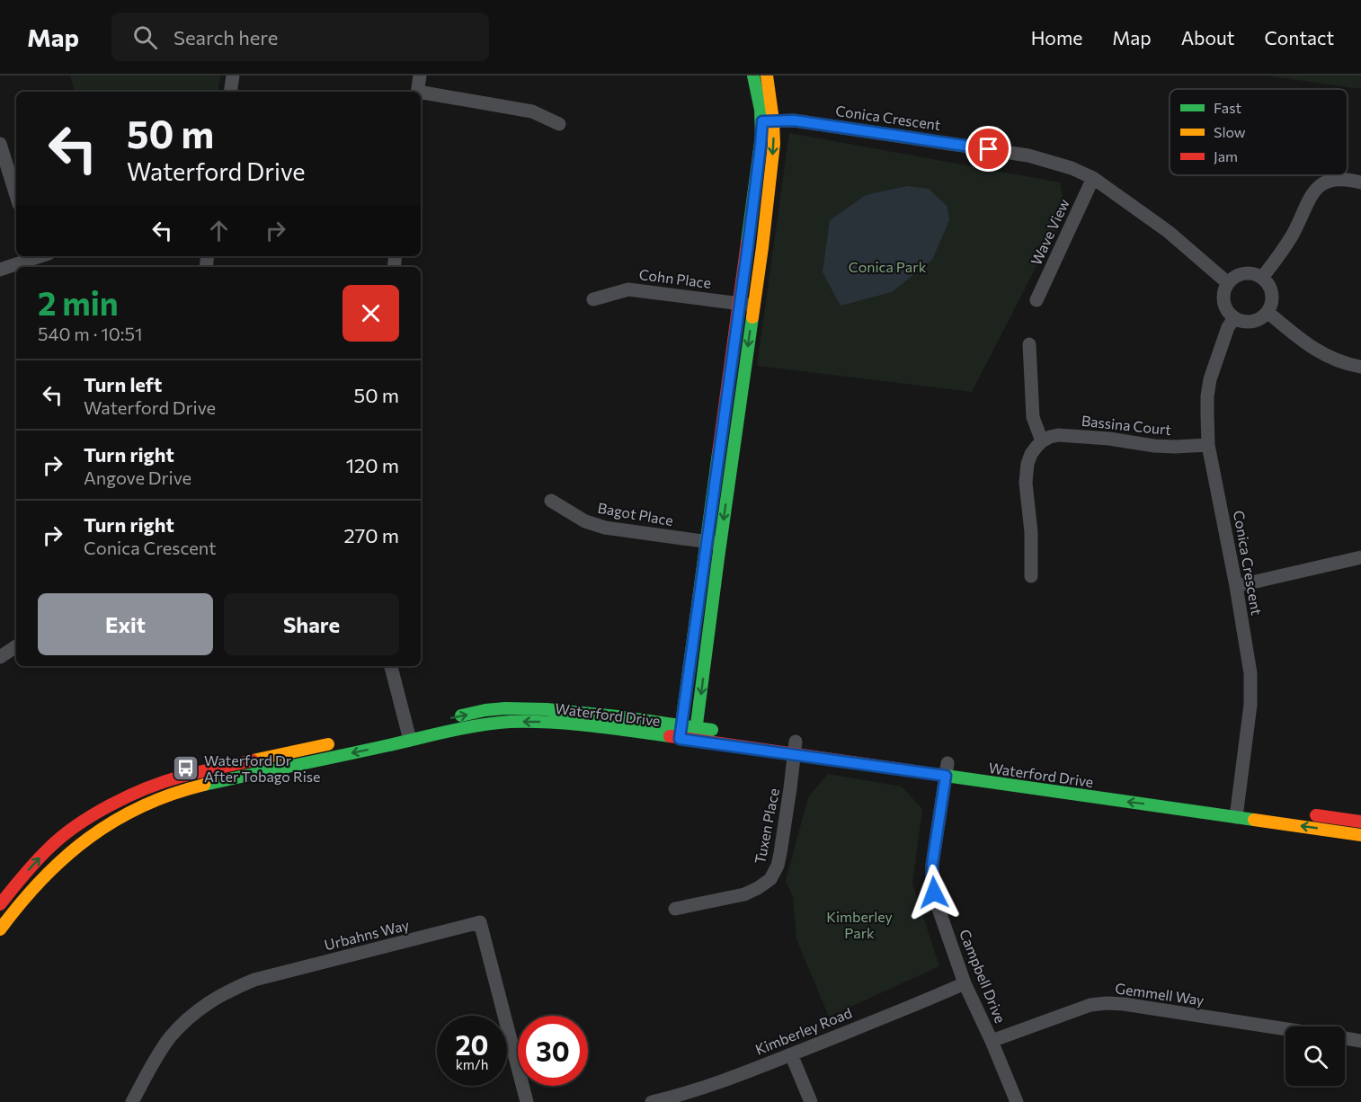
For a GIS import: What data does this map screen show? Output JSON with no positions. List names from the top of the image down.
{
  "streets": {
    "street": [
      "Conica Crescent",
      "Wave View",
      "Cohn Place",
      "Bassina Court",
      "Bagot Place",
      "Waterford Drive",
      "Tuxen Place",
      "Urbahns Way",
      "Campbell Drive",
      "Gemmell Way",
      "Kimberley Road"
    ]
  },
  "crossings": [
    ["Conica Crescent", "Wave View"],
    ["Conica Crescent", "Bassina Court"],
    ["Conica Crescent", "Waterford Drive"],
    ["Waterford Drive", "Tuxen Place"],
    ["Waterford Drive", "Campbell Drive"],
    ["Campbell Drive", "Gemmell Way"],
    ["Campbell Drive", "Kimberley Road"]
  ],
  "parks": ["Conica Park", "Kimberley Park"],
  "places": {
    "bus stop": ["Waterford Dr After Tobago Rise"]
  },
  "legend": ["Fast", "Slow", "Jam"],
  "page": {
    "header": "Map",
    "search": "Search here",
    "nav": [
      "Home",
      "Map",
      "About",
      "Contact"
    ],
    "turn": ["50 m", "Waterford Drive"],
    "heading": ["2 min", "540 m · 10:51"],
    "list": [
      {
        "name": "Turn left",
        "note": "Waterford Drive",
        "value": "50 m"
      },
      {
        "name": "Turn right",
        "note": "Angove Drive",
        "value": "120 m"
      },
      {
        "name": "Turn right",
        "note": "Conica Crescent",
        "value": "270 m"
      }
    ],
    "buttons": ["Exit", "Share"],
    "speed": "20 km/h",
    "limit": "30"
  }
}
